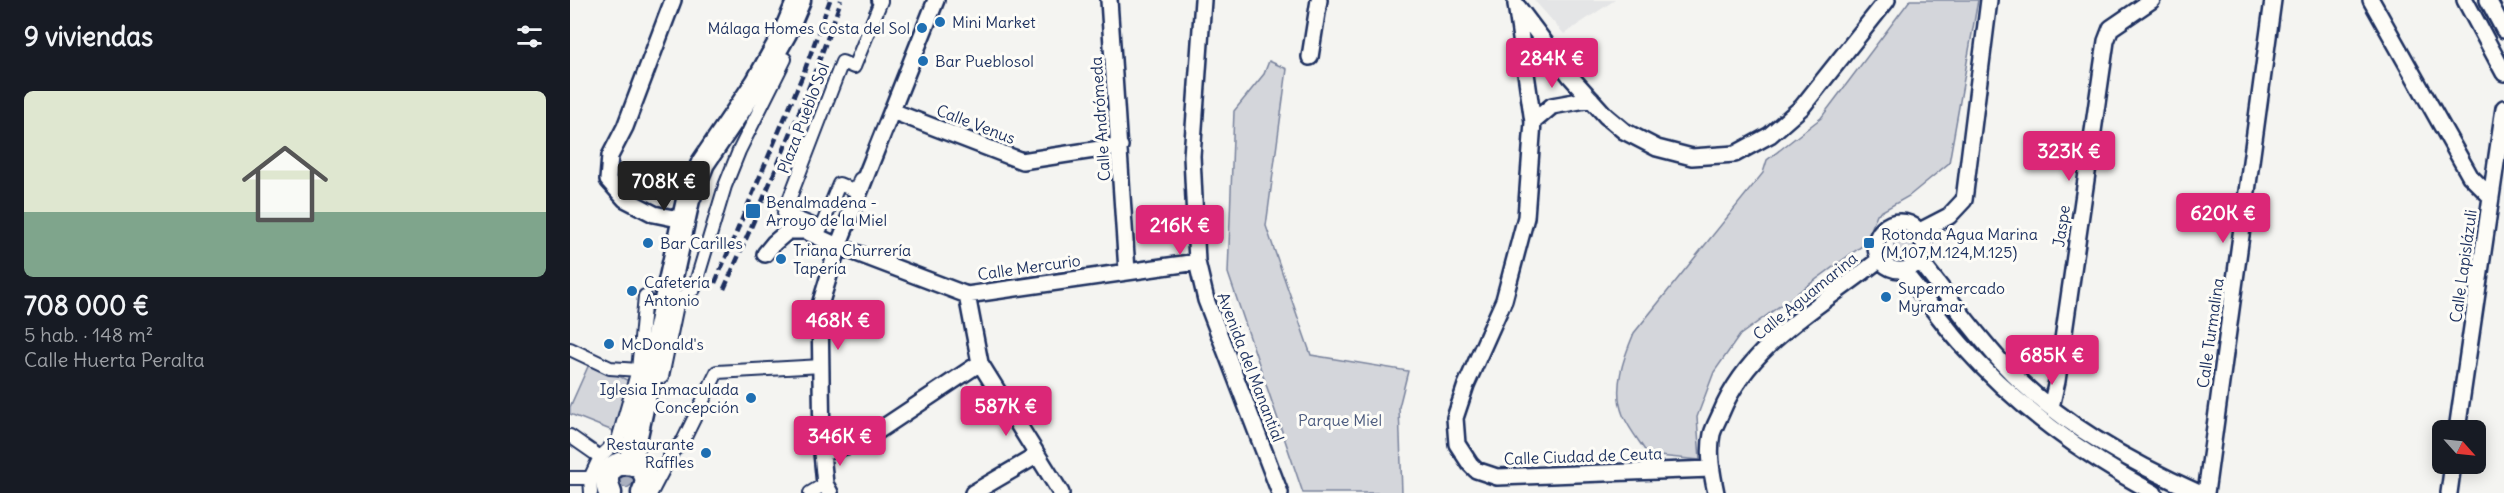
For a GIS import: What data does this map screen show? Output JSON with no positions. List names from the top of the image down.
{
  "streets": {
    "street": [
      "Plaza Pueblo Sol",
      "Calle Andrómeda",
      "Calle Venus",
      "Jaspe",
      "Calle Lapislázuli",
      "Calle Mercurio",
      "Calle Aguamarina",
      "Calle Turmalina",
      "Avenida del Manantial",
      "Calle Ciudad de Ceuta"
    ]
  },
  "crossings": [
    ["Calle Andrómeda", "Calle Venus"],
    ["Calle Andrómeda", "Calle Mercurio"],
    ["Calle Mercurio", "Avenida del Manantial"],
    ["Calle Aguamarina", "Calle Ciudad de Ceuta"]
  ],
  "parks": ["Parque Miel"],
  "places": {
    "other": [
      "Mini Market",
      "Málaga Homes Costa del Sol",
      "Bar Pueblosol",
      "Bar Carilles",
      "Triana Churrería Tapería",
      "Cafetería Antonio",
      "Supermercado Myramar",
      "McDonald's",
      "Iglesia Inmaculada Concepción",
      "Restaurante Raffles"
    ],
    "transit": ["Benalmadena - Arroyo de la Miel", "Rotonda Agua Marina (M.107,M.124,M.125)"]
  },
  "north": "bottom right",
  "page": {
    "heading": "9 viviendas",
    "price": [
      "284K €",
      "323K €",
      "708K €",
      "620K €",
      "216K €",
      "468K €",
      "685K €",
      "587K €",
      "346K €"
    ],
    "list": [
      {
        "name": "708 000 €",
        "note": "5 hab. · 148 m² · Calle Huerta Peralta"
      }
    ]
  }
}
